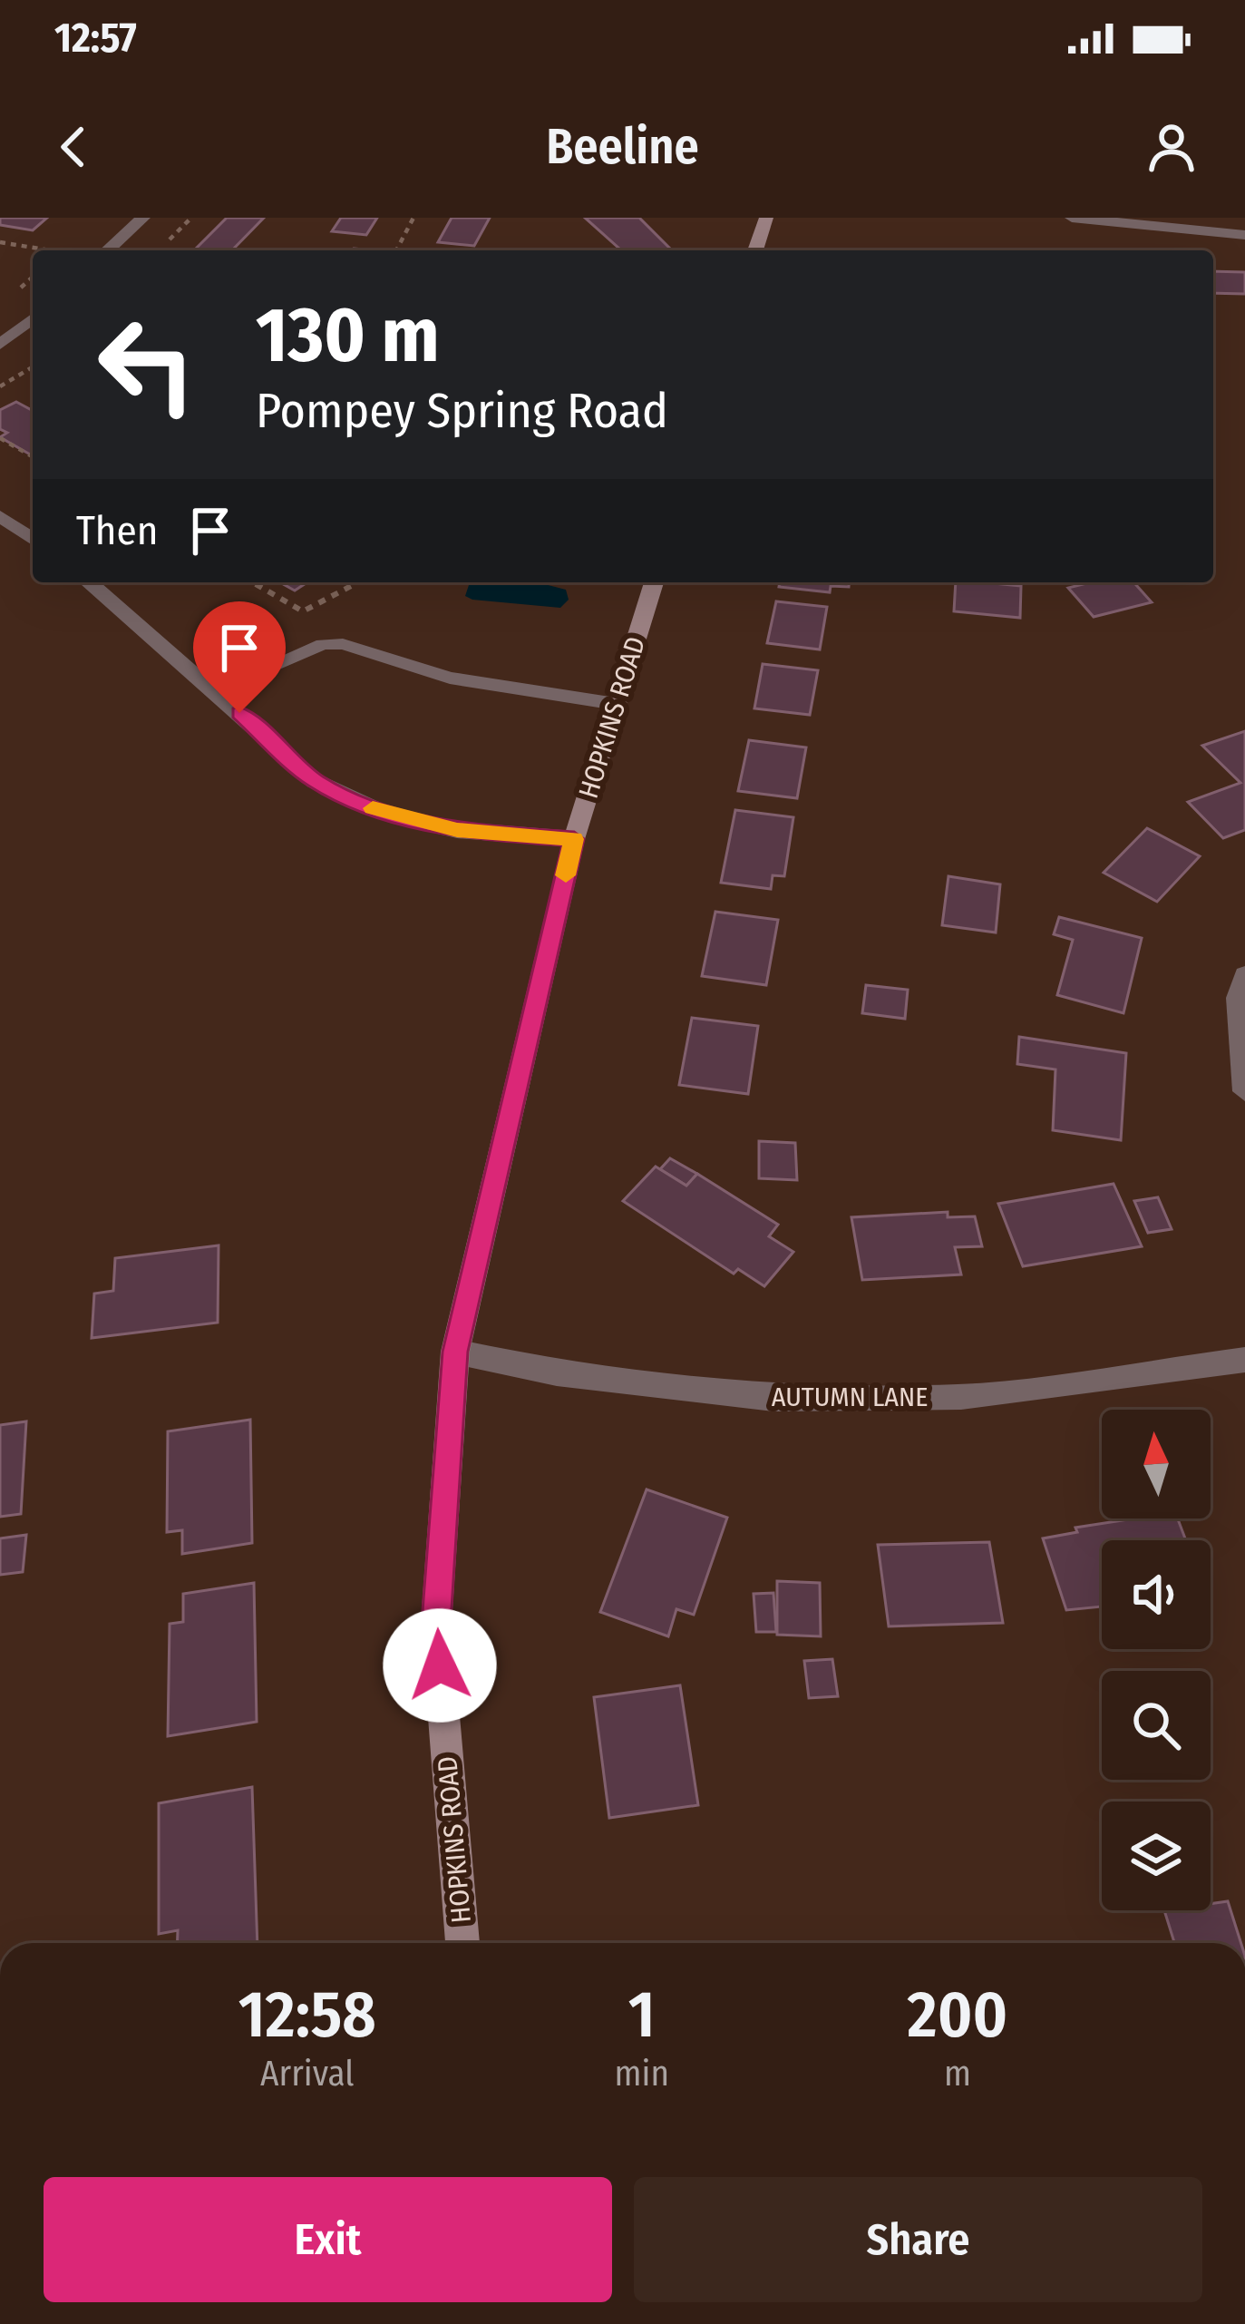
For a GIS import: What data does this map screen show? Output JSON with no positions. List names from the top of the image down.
{
  "streets": {
    "main road": ["HOPKINS ROAD"],
    "street": ["AUTUMN LANE"]
  },
  "crossings": [
    ["HOPKINS ROAD", "AUTUMN LANE"]
  ],
  "north": "top",
  "page": {
    "status": "12:57",
    "header": "Beeline",
    "turn": ["130 m", "Pompey Spring Road"],
    "then": "Then",
    "eta": [
      "12:58",
      "Arrival",
      "1",
      "min",
      "200",
      "m"
    ],
    "buttons": ["Exit", "Share"]
  }
}
